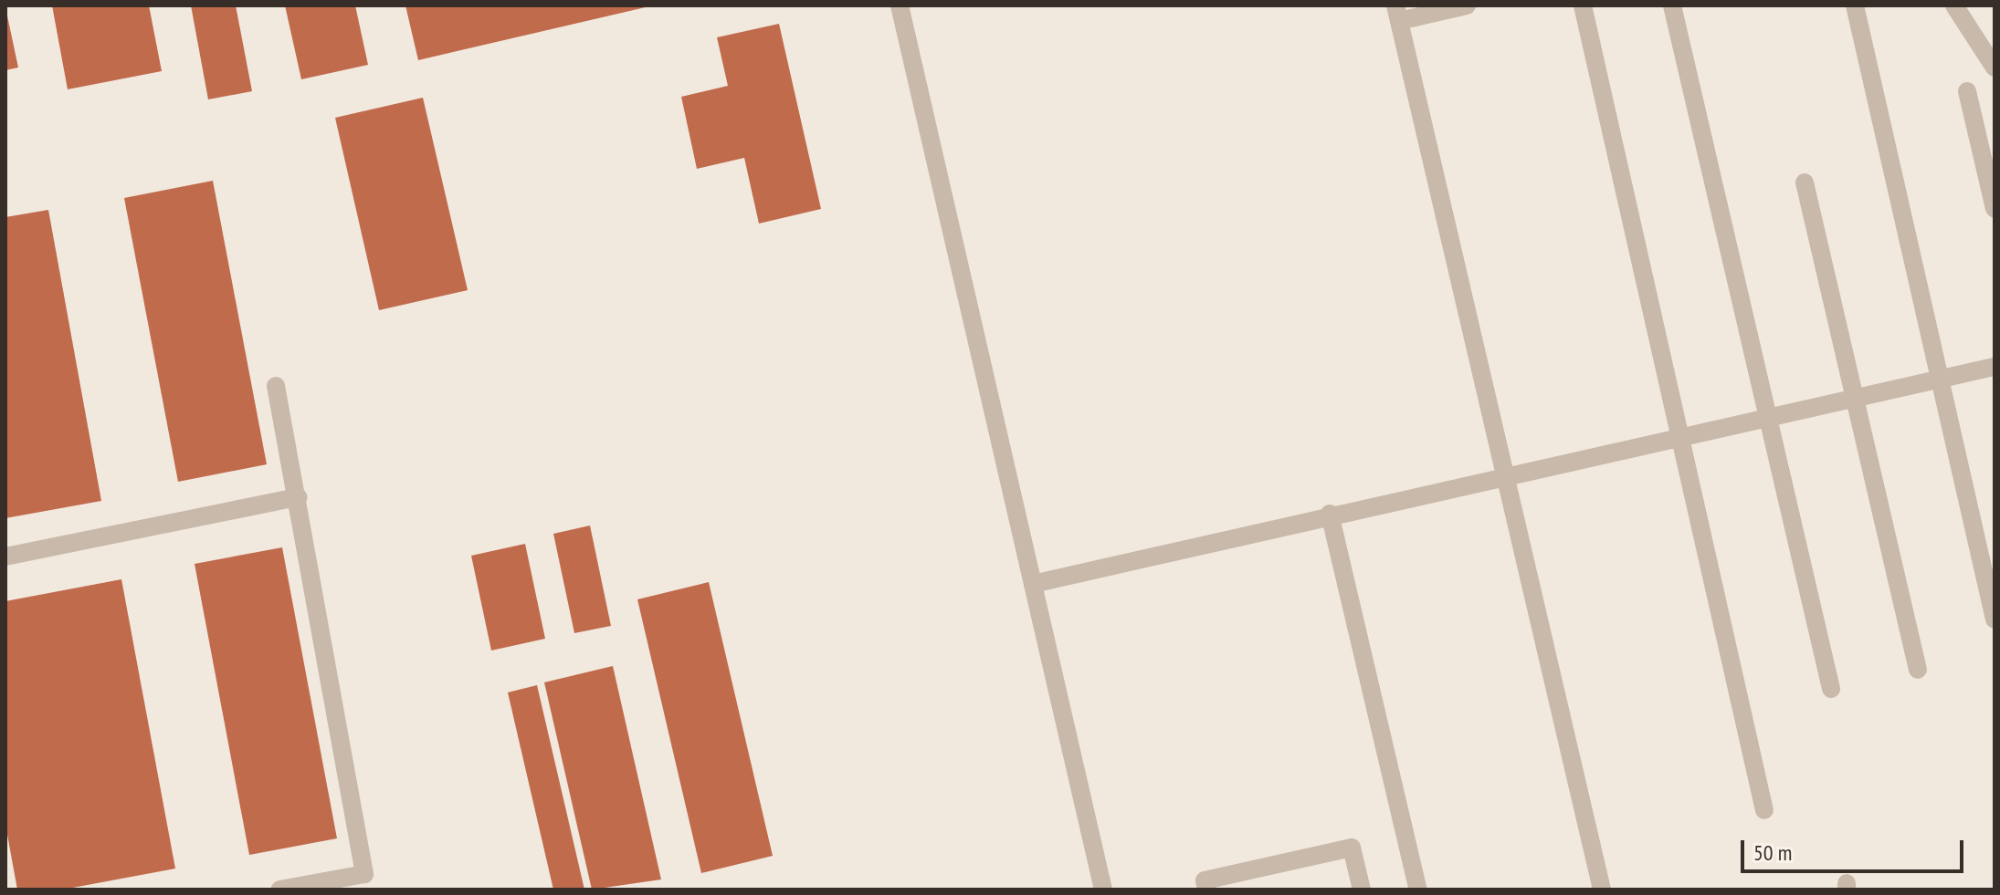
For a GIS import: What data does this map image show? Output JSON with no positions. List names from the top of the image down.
{
  "scale_bar": "50 m"
}
